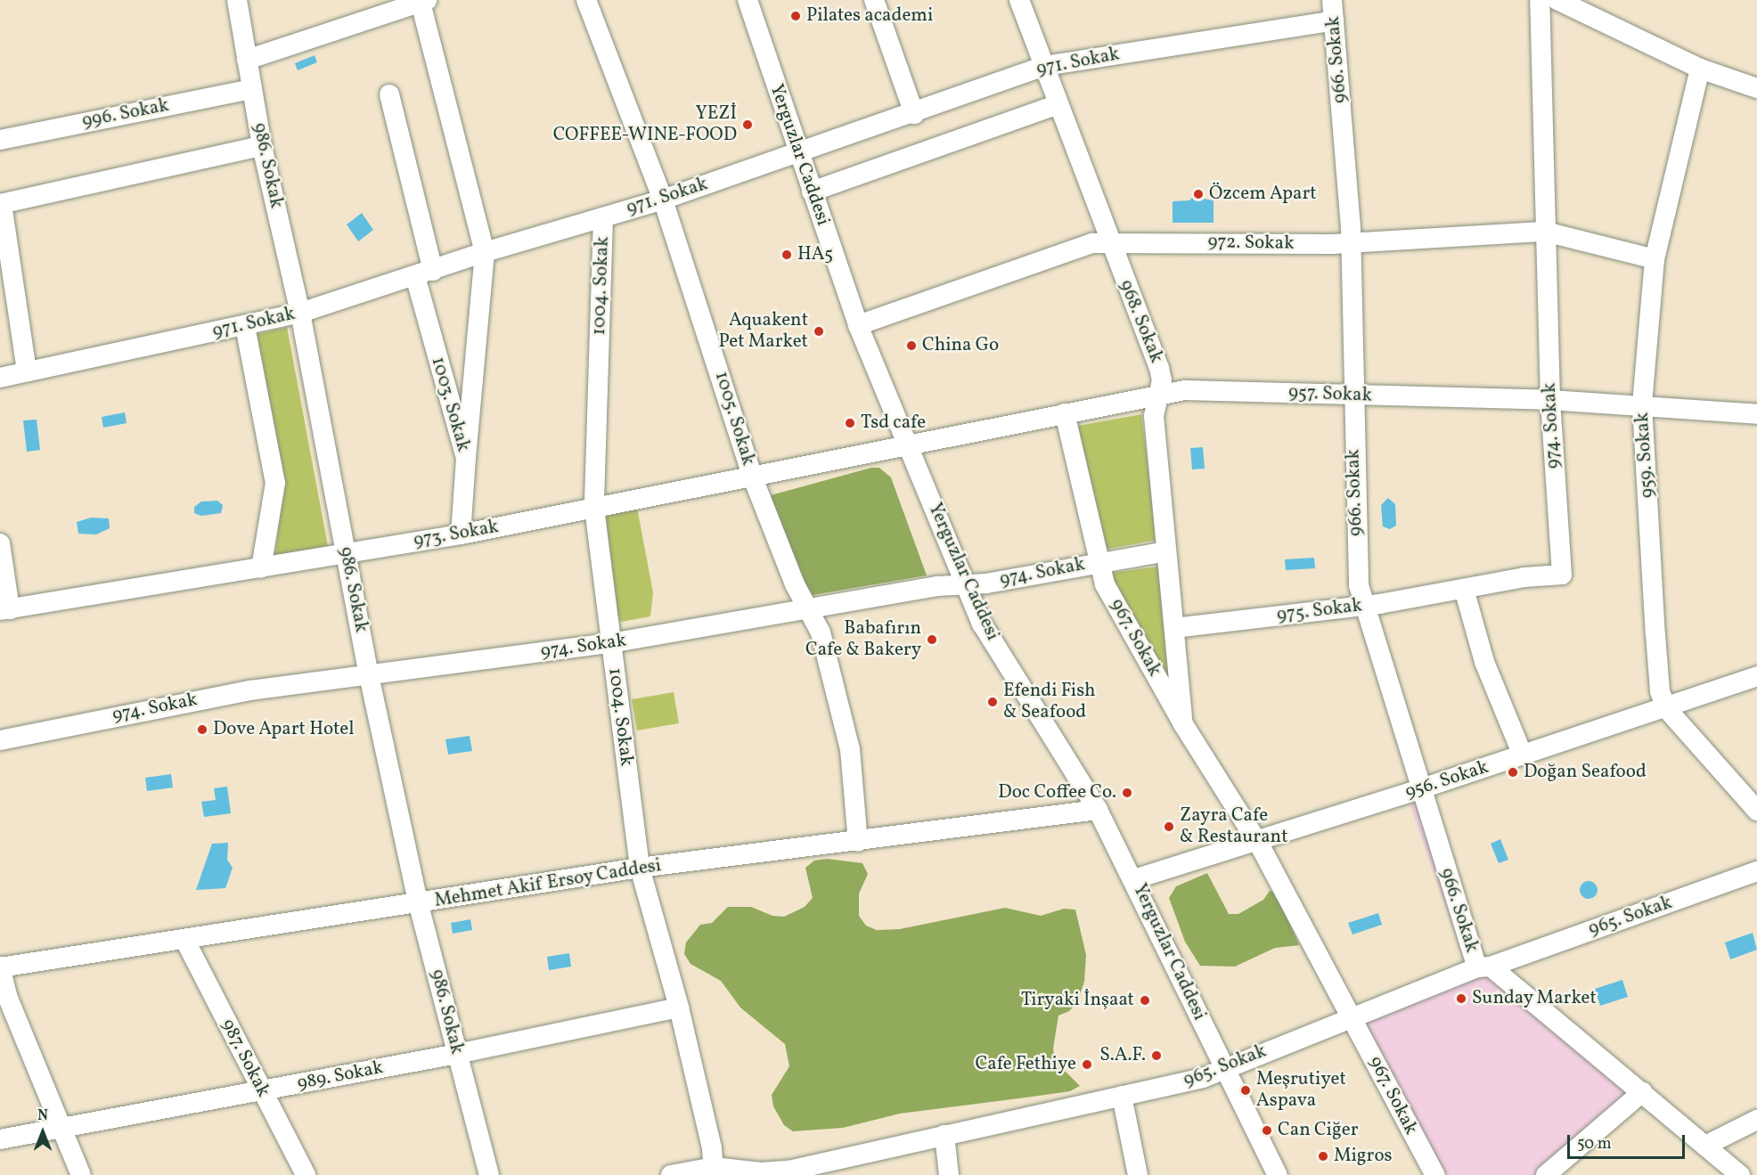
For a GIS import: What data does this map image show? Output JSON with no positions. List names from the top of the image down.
{
  "streets": {
    "street": [
      "966. Sokak",
      "971. Sokak",
      "996. Sokak",
      "Yerguzlar Caddesi",
      "986. Sokak",
      "972. Sokak",
      "1004. Sokak",
      "968. Sokak",
      "957. Sokak",
      "1003. Sokak",
      "1005. Sokak",
      "974. Sokak",
      "959. Sokak",
      "973. Sokak",
      "975. Sokak",
      "967. Sokak",
      "956. Sokak",
      "Mehmet Akif Ersoy Caddesi",
      "965. Sokak",
      "987. Sokak",
      "989. Sokak"
    ]
  },
  "crossings": [
    ["966. Sokak", "971. Sokak"],
    ["966. Sokak", "972. Sokak"],
    ["966. Sokak", "957. Sokak"],
    ["966. Sokak", "975. Sokak"],
    ["966. Sokak", "956. Sokak"],
    ["966. Sokak", "965. Sokak"],
    ["971. Sokak", "Yerguzlar Caddesi"],
    ["971. Sokak", "986. Sokak"],
    ["971. Sokak", "1004. Sokak"],
    ["971. Sokak", "968. Sokak"],
    ["971. Sokak", "1003. Sokak"],
    ["971. Sokak", "1005. Sokak"],
    ["996. Sokak", "986. Sokak"],
    ["Yerguzlar Caddesi", "972. Sokak"],
    ["Yerguzlar Caddesi", "957. Sokak"],
    ["Yerguzlar Caddesi", "974. Sokak"],
    ["Yerguzlar Caddesi", "973. Sokak"],
    ["Yerguzlar Caddesi", "956. Sokak"],
    ["Yerguzlar Caddesi", "Mehmet Akif Ersoy Caddesi"],
    ["Yerguzlar Caddesi", "965. Sokak"],
    ["986. Sokak", "974. Sokak"],
    ["986. Sokak", "973. Sokak"],
    ["986. Sokak", "Mehmet Akif Ersoy Caddesi"],
    ["986. Sokak", "989. Sokak"],
    ["972. Sokak", "968. Sokak"],
    ["972. Sokak", "974. Sokak"],
    ["972. Sokak", "959. Sokak"],
    ["1004. Sokak", "974. Sokak"],
    ["1004. Sokak", "973. Sokak"],
    ["1004. Sokak", "Mehmet Akif Ersoy Caddesi"],
    ["1004. Sokak", "965. Sokak"],
    ["1004. Sokak", "989. Sokak"],
    ["968. Sokak", "957. Sokak"],
    ["968. Sokak", "974. Sokak"],
    ["968. Sokak", "975. Sokak"],
    ["968. Sokak", "967. Sokak"],
    ["957. Sokak", "974. Sokak"],
    ["957. Sokak", "959. Sokak"],
    ["957. Sokak", "973. Sokak"],
    ["957. Sokak", "967. Sokak"],
    ["1003. Sokak", "973. Sokak"],
    ["1005. Sokak", "974. Sokak"],
    ["1005. Sokak", "973. Sokak"],
    ["1005. Sokak", "Mehmet Akif Ersoy Caddesi"],
    ["974. Sokak", "975. Sokak"],
    ["974. Sokak", "967. Sokak"],
    ["959. Sokak", "956. Sokak"],
    ["967. Sokak", "956. Sokak"],
    ["967. Sokak", "965. Sokak"],
    ["Mehmet Akif Ersoy Caddesi", "987. Sokak"],
    ["987. Sokak", "989. Sokak"]
  ],
  "places": [
    "Pilates academi",
    "YEZİ COFFEE-WINE-FOOD",
    "Özcem Apart",
    "HA5",
    "Aquakent Pet Market",
    "China Go",
    "Tsd cafe",
    "Babafırın Cafe & Bakery",
    "Efendi Fish & Seafood",
    "Dove Apart Hotel",
    "Doğan Seafood",
    "Doc Coffee Co.",
    "Zayra Cafe & Restaurant",
    "Sunday Market",
    "Tiryaki İnşaat",
    "S.A.F.",
    "Cafe Fethiye",
    "Meşrutiyet Aspava",
    "Can Ciğer",
    "Migros"
  ],
  "scale_bar": "50 m",
  "north": "top"
}
